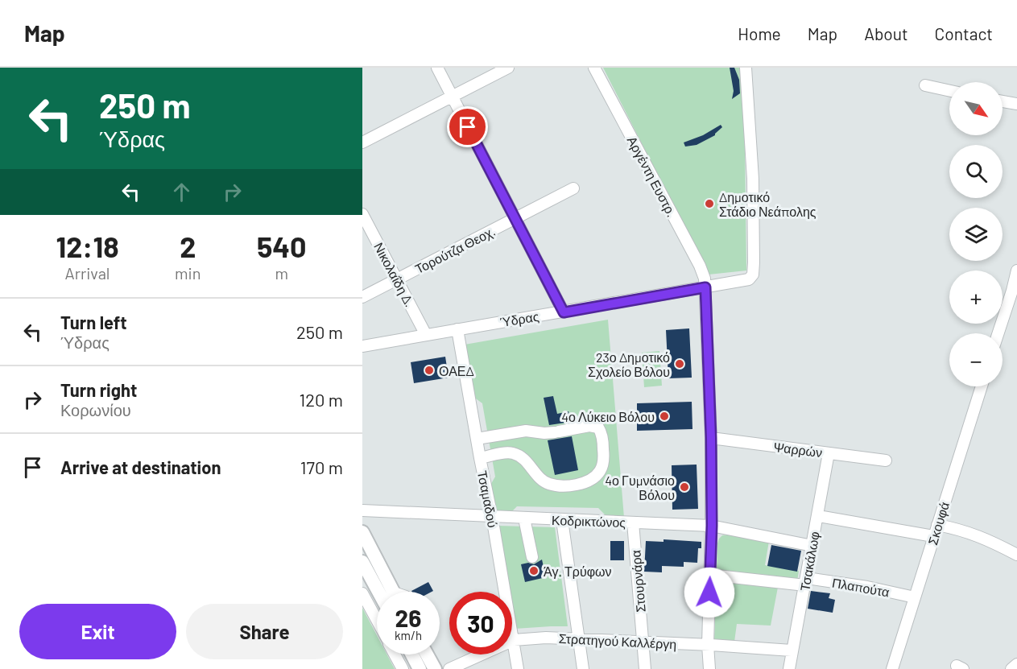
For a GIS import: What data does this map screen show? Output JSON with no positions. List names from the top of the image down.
{
  "streets": {
    "street": [
      "Αργέντη Ευστρ.",
      "Τορούτζα Θεοχ.",
      "Νικολαΐδη Δ.",
      "Ύδρας",
      "Ψαρρών",
      "Τσαμαδού",
      "Κοδρικτώνος",
      "Σκουφά",
      "Τσακάλωφ",
      "Στουρνάρα",
      "Πλαπούτα",
      "Στρατηγού Καλλέργη"
    ]
  },
  "crossings": [
    ["Αργέντη Ευστρ.", "Ύδρας"],
    ["Αργέντη Ευστρ.", "Ψαρρών"],
    ["Αργέντη Ευστρ.", "Κοδρικτώνος"],
    ["Αργέντη Ευστρ.", "Πλαπούτα"],
    ["Αργέντη Ευστρ.", "Στρατηγού Καλλέργη"],
    ["Τορούτζα Θεοχ.", "Νικολαΐδη Δ."],
    ["Νικολαΐδη Δ.", "Ύδρας"],
    ["Ύδρας", "Τσαμαδού"],
    ["Ψαρρών", "Τσακάλωφ"],
    ["Τσαμαδού", "Κοδρικτώνος"],
    ["Τσαμαδού", "Στρατηγού Καλλέργη"],
    ["Κοδρικτώνος", "Τσακάλωφ"],
    ["Κοδρικτώνος", "Στουρνάρα"],
    ["Σκουφά", "Πλαπούτα"],
    ["Τσακάλωφ", "Πλαπούτα"],
    ["Τσακάλωφ", "Στρατηγού Καλλέργη"],
    ["Στουρνάρα", "Στρατηγού Καλλέργη"]
  ],
  "places": [
    "Δημοτικό Στάδιο Νεάπολης",
    "23ο Δημοτικό Σχολείο Βόλου",
    "ΟΑΕΔ",
    "4ο Λύκειο Βόλου",
    "4ο Γυμνάσιο Βόλου",
    "Άγ. Τρύφων"
  ],
  "north": "bottom right",
  "page": {
    "header": "Map",
    "nav": [
      "Home",
      "Map",
      "About",
      "Contact"
    ],
    "turn": ["250 m", "Ύδρας"],
    "map_buttons": ["+", "−"],
    "eta": [
      "12:18",
      "Arrival",
      "2",
      "min",
      "540",
      "m"
    ],
    "list": [
      {
        "name": "Turn left",
        "note": "Ύδρας",
        "value": "250 m"
      },
      {
        "name": "Turn right",
        "note": "Κορωνίου",
        "value": "120 m"
      },
      {
        "name": "Arrive at destination",
        "value": "170 m"
      }
    ],
    "speed": "26 km/h",
    "limit": "30",
    "buttons": ["Exit", "Share"]
  }
}
